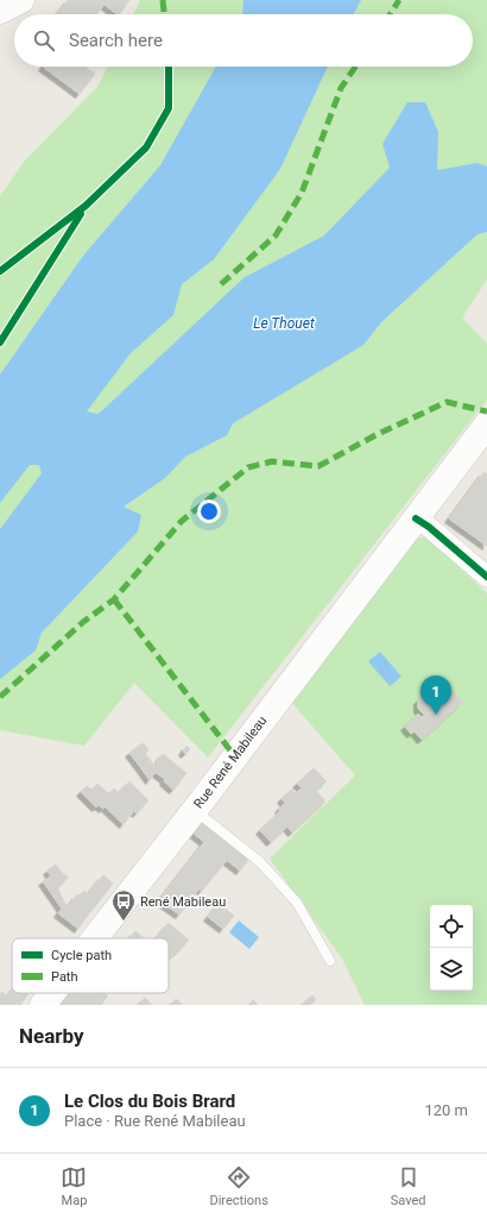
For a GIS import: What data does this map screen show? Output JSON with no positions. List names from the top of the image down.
{
  "streets": {
    "main road": ["Rue René Mabileau"]
  },
  "water": ["Le Thouet"],
  "places": {
    "bus stop": ["René Mabileau"]
  },
  "legend": ["Cycle path", "Path"],
  "page": {
    "search": "Search here",
    "pins": "1",
    "heading": "Nearby",
    "list": [
      {
        "mark": "1",
        "name": "Le Clos du Bois Brard",
        "note": "Place · Rue René Mabileau",
        "value": "120 m"
      }
    ],
    "nav": ["Map", "Directions", "Saved"]
  }
}
